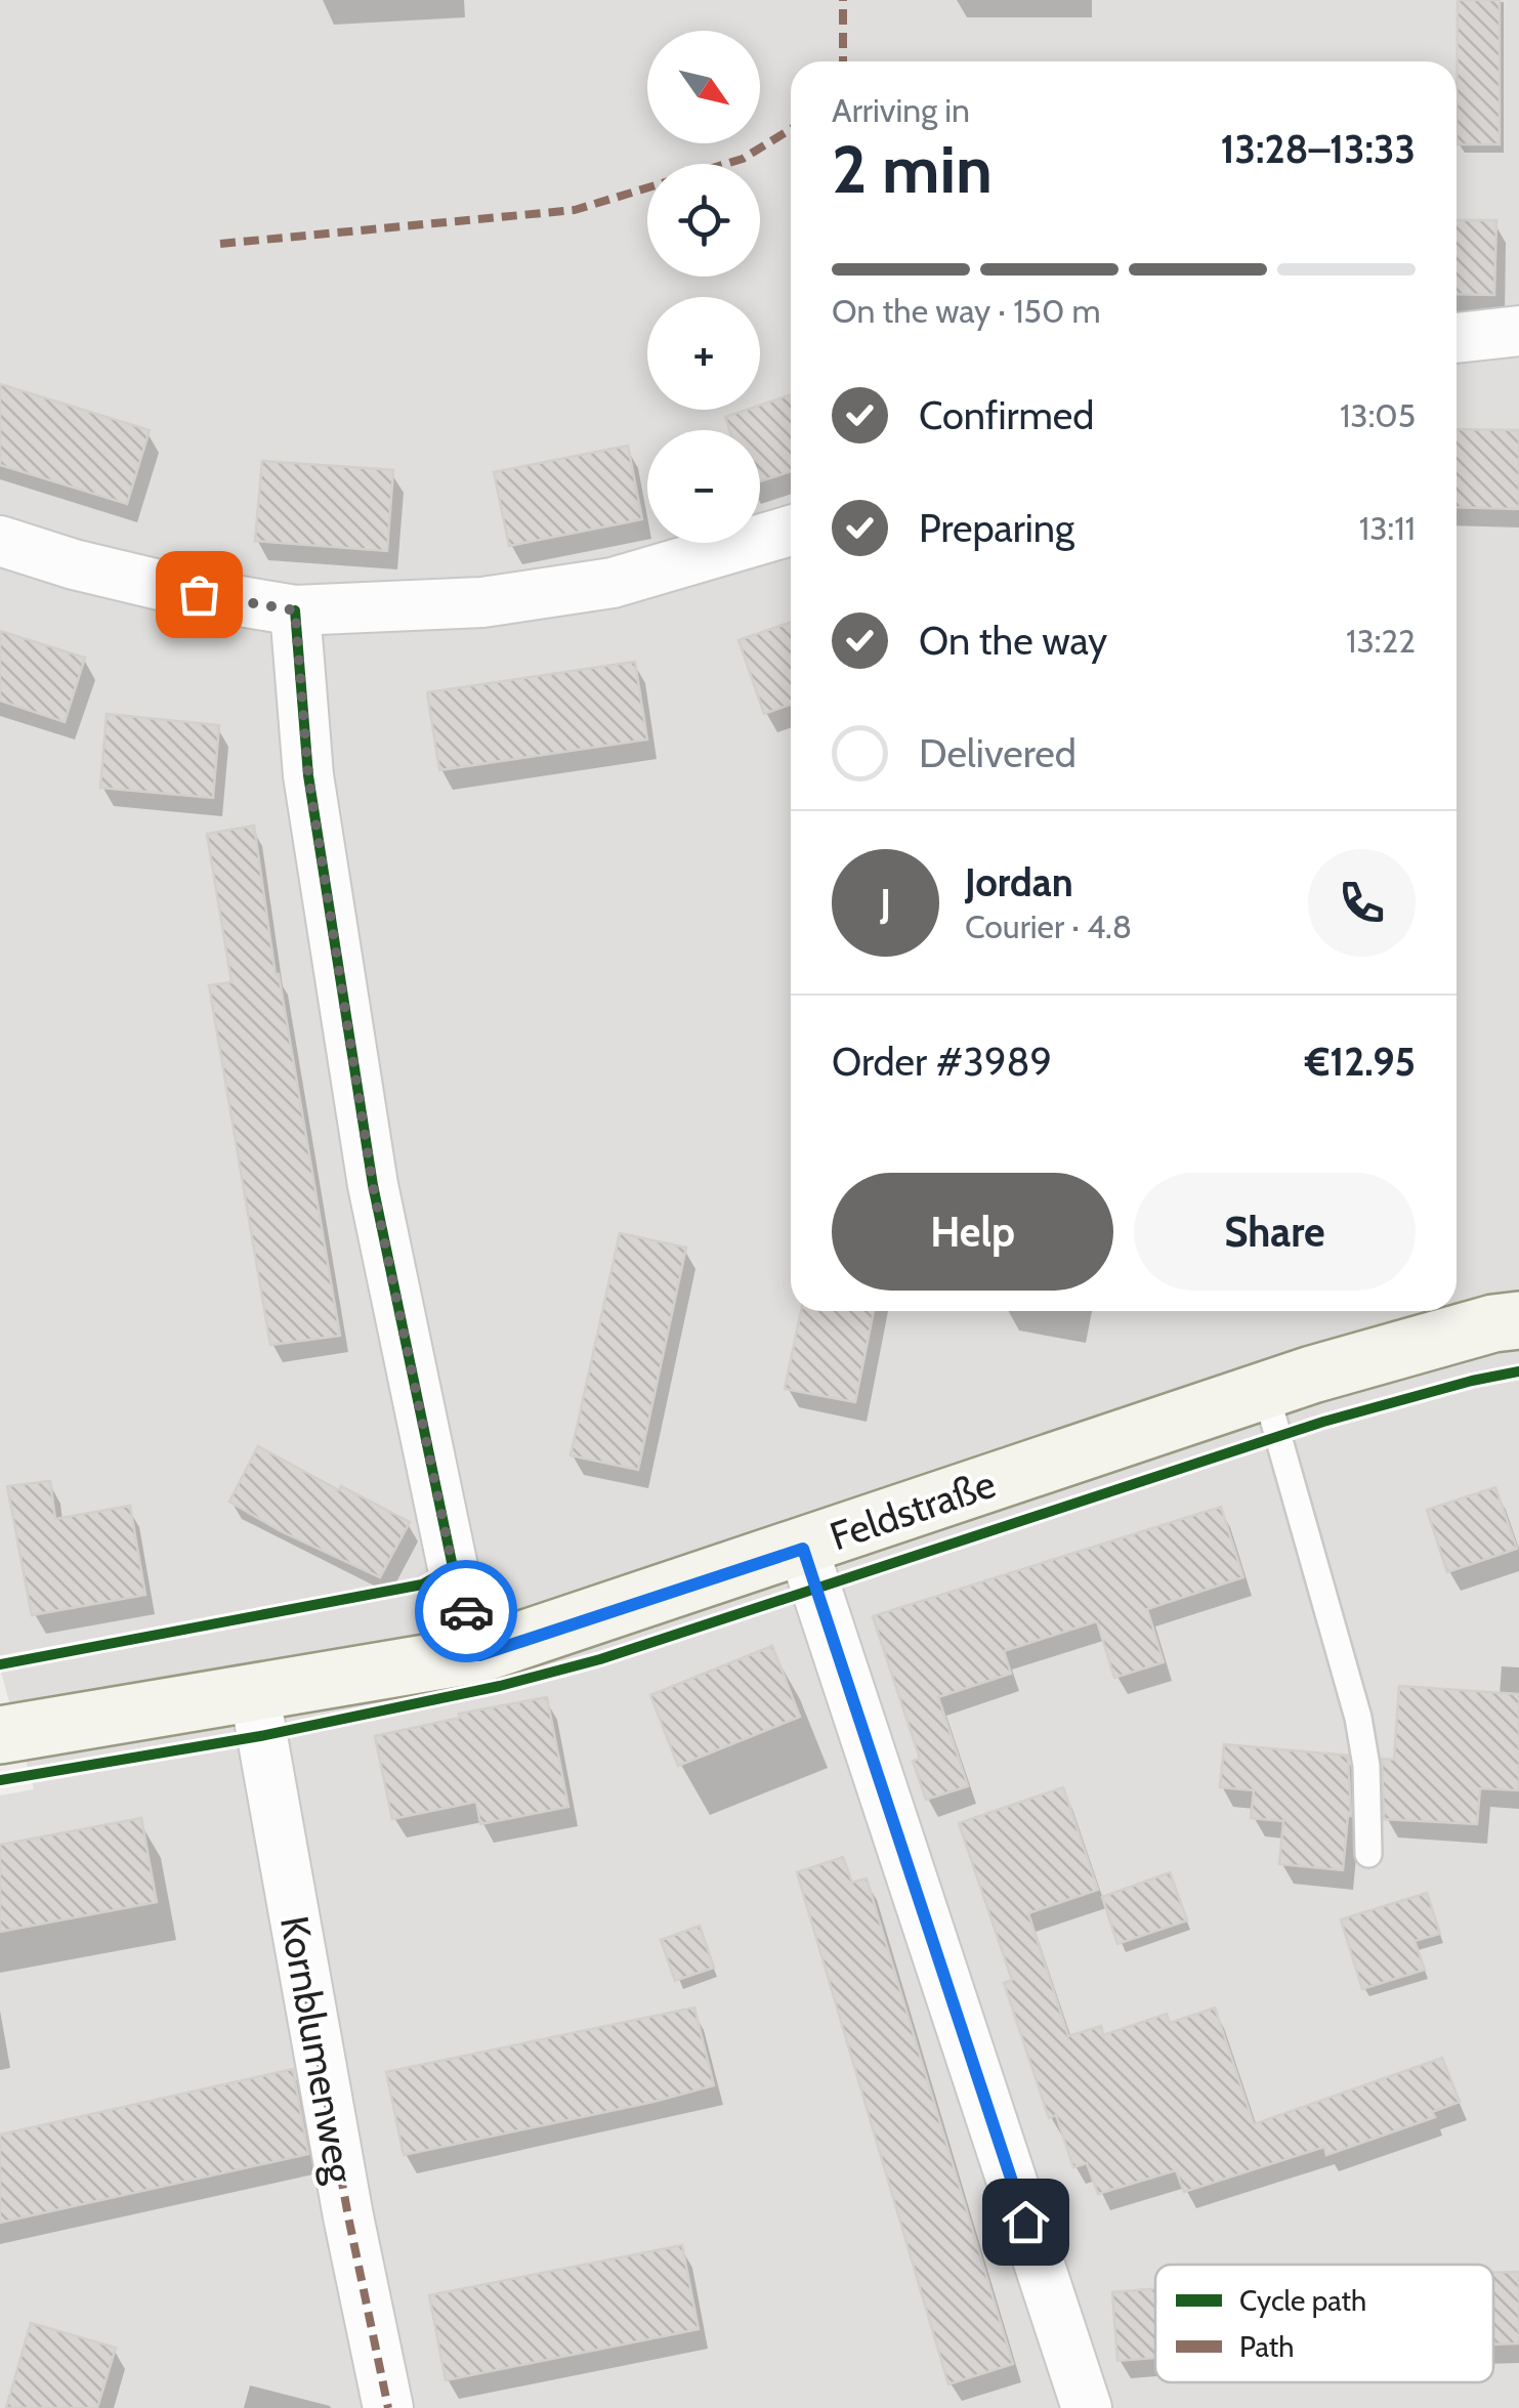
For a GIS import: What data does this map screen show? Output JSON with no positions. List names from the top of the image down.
{
  "streets": {
    "main road": ["Feldstraße"],
    "street": ["Kornblumenweg"]
  },
  "crossings": [
    ["Feldstraße", "Kornblumenweg"]
  ],
  "legend": ["Cycle path", "Path"],
  "north": "bottom right",
  "page": {
    "map_buttons": ["+", "−"],
    "heading": ["2 min", "Arriving in", "13:28–13:33"],
    "panel": [
      "Jordan",
      "Courier · 4.8",
      "Order #3989",
      "€12.95"
    ],
    "bar": "On the way · 150 m",
    "list": [
      ["Confirmed", "13:05"],
      ["Preparing", "13:11"],
      ["On the way", "13:22"],
      "Delivered"
    ],
    "round": "J",
    "buttons": ["Help", "Share"]
  }
}
